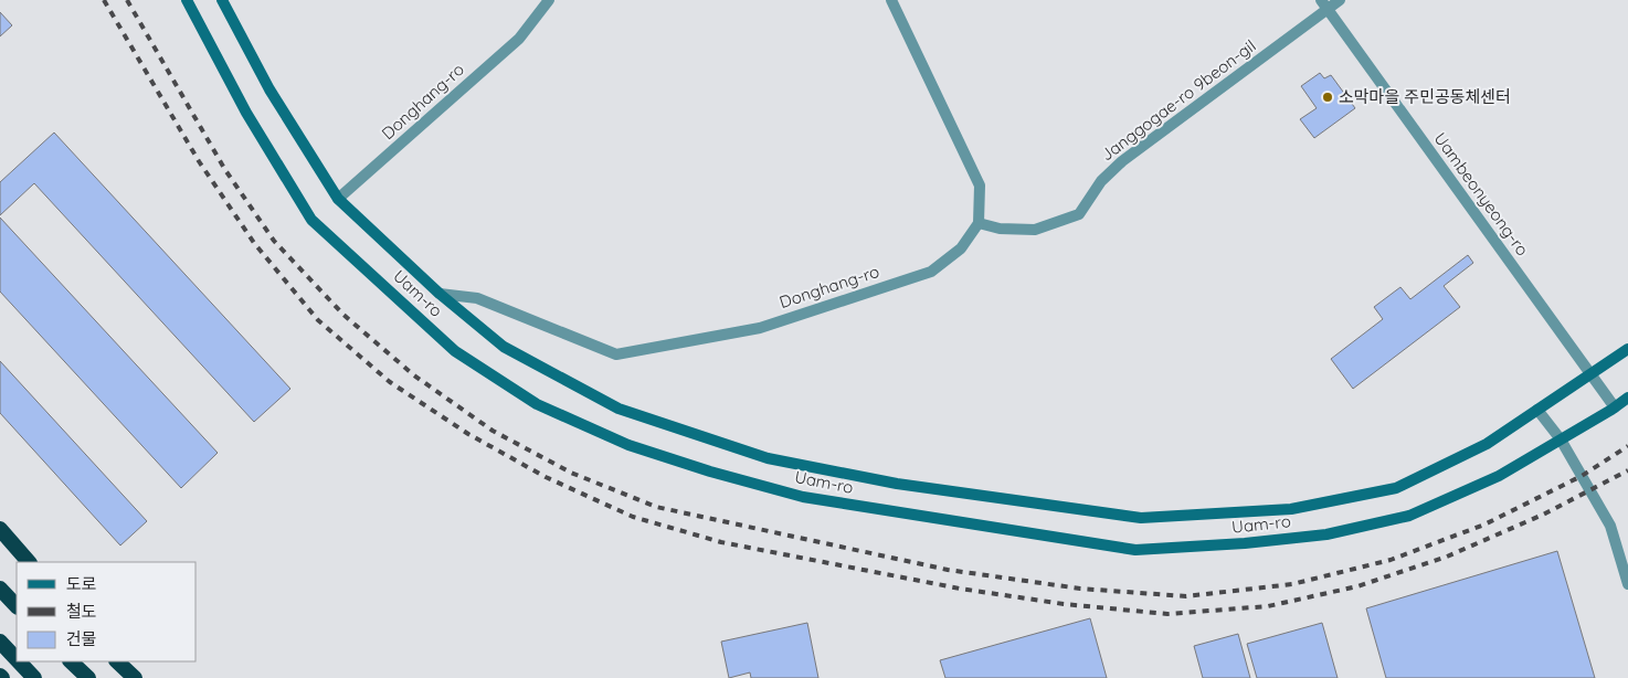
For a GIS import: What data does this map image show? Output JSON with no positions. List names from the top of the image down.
{
  "streets": {
    "main road": ["Uam-ro"],
    "street": ["Janggogae-ro 9beon-gil", "Donghang-ro", "Uambeonyeong-ro"]
  },
  "crossings": [
    ["Janggogae-ro 9beon-gil", "Donghang-ro"],
    ["Janggogae-ro 9beon-gil", "Uambeonyeong-ro"],
    ["Donghang-ro", "Uam-ro"],
    ["Uambeonyeong-ro", "Uam-ro"]
  ],
  "places": ["소막마을 주민공동체센터"],
  "legend": ["도로", "철도", "건물"]
}
